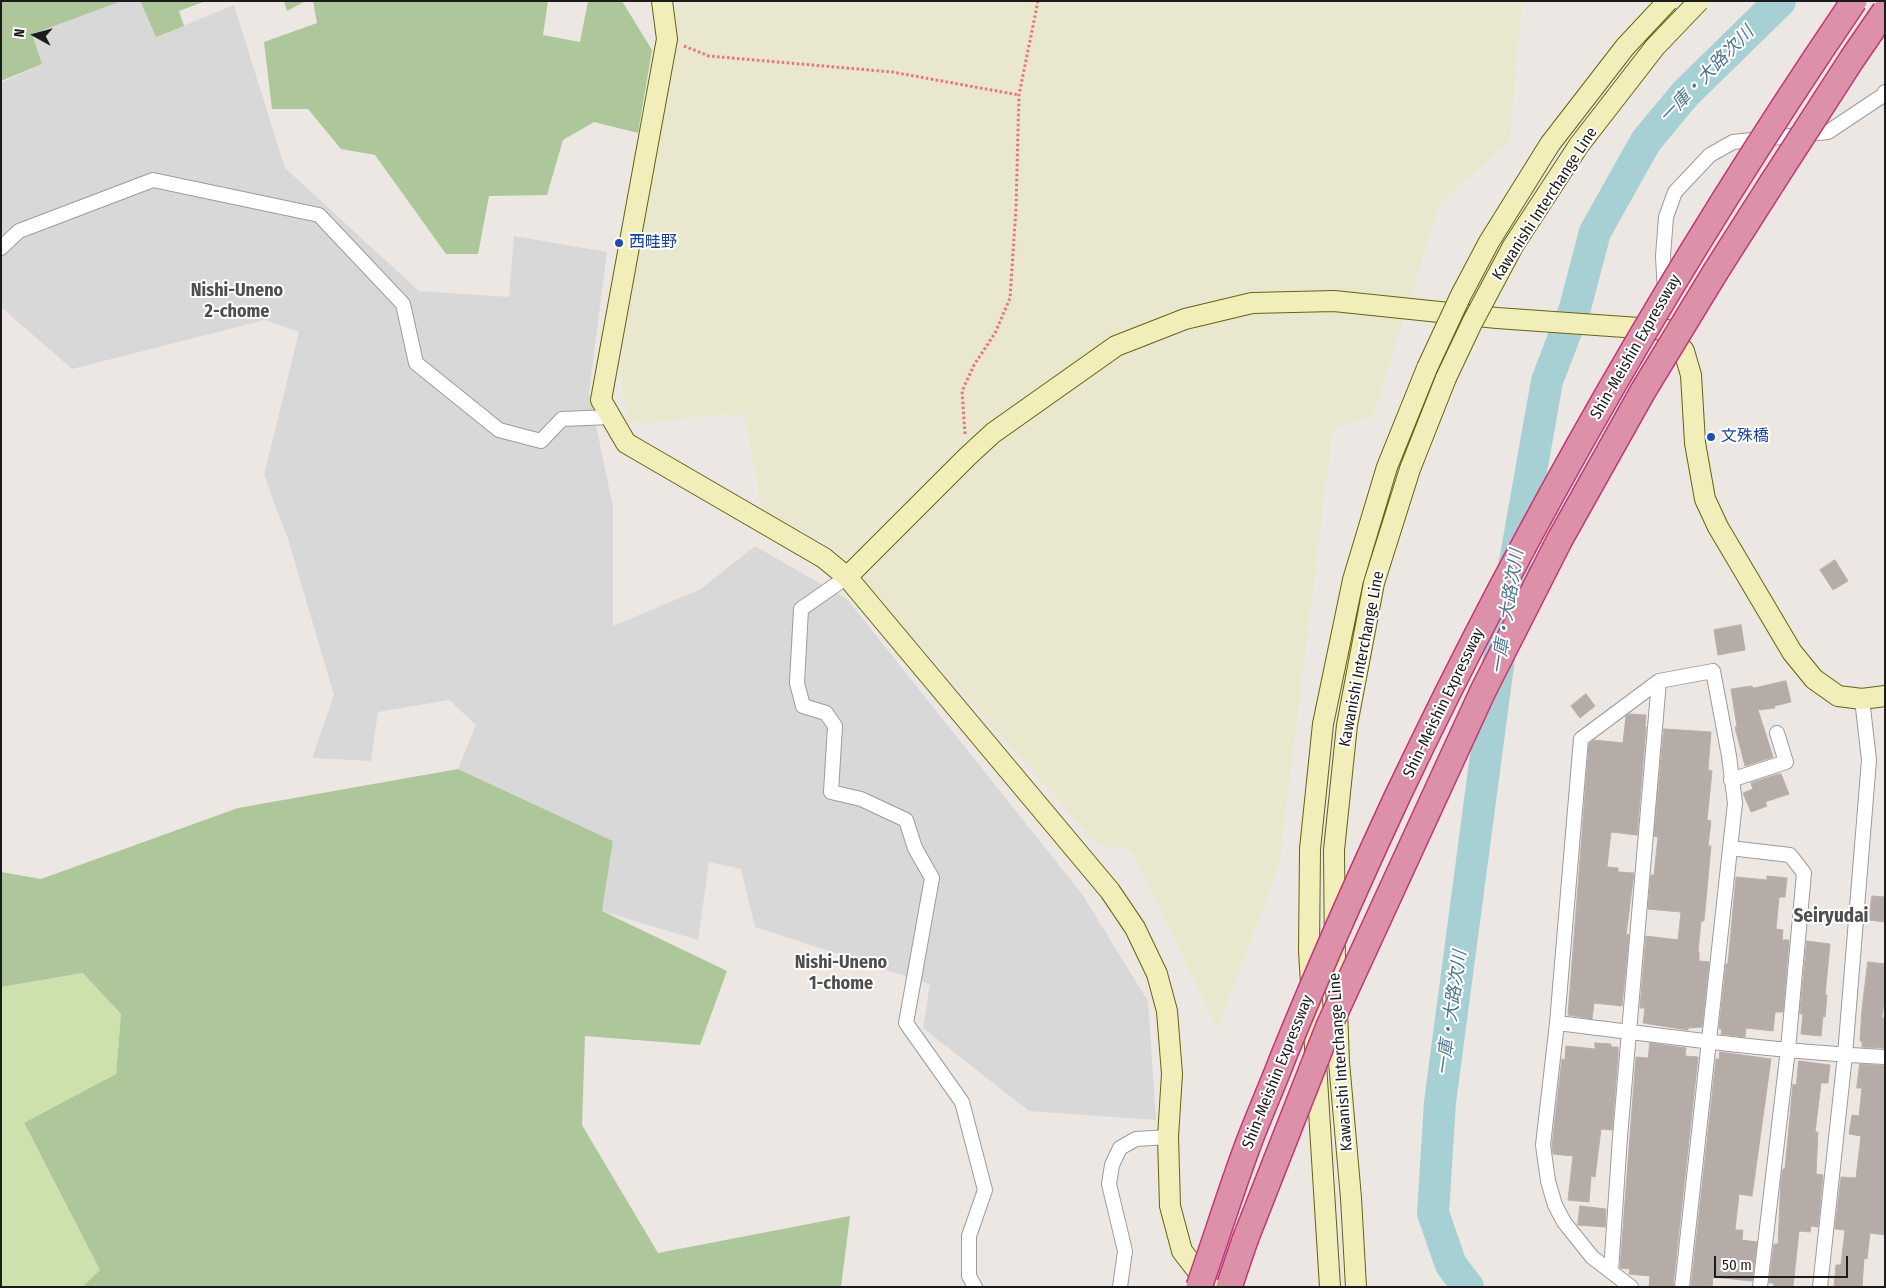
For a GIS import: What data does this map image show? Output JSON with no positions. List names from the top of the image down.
{
  "streets": {
    "highway": ["Shin-Meishin Expressway"],
    "street": ["Kawanishi Interchange Line"]
  },
  "districts": ["Nishi-Uneno 2-chome", "Seiryudai", "Nishi-Uneno 1-chome"],
  "water": ["一庫・大路次川"],
  "places": ["西畦野", "文殊橋"],
  "scale_bar": "50 m",
  "north": "left"
}
